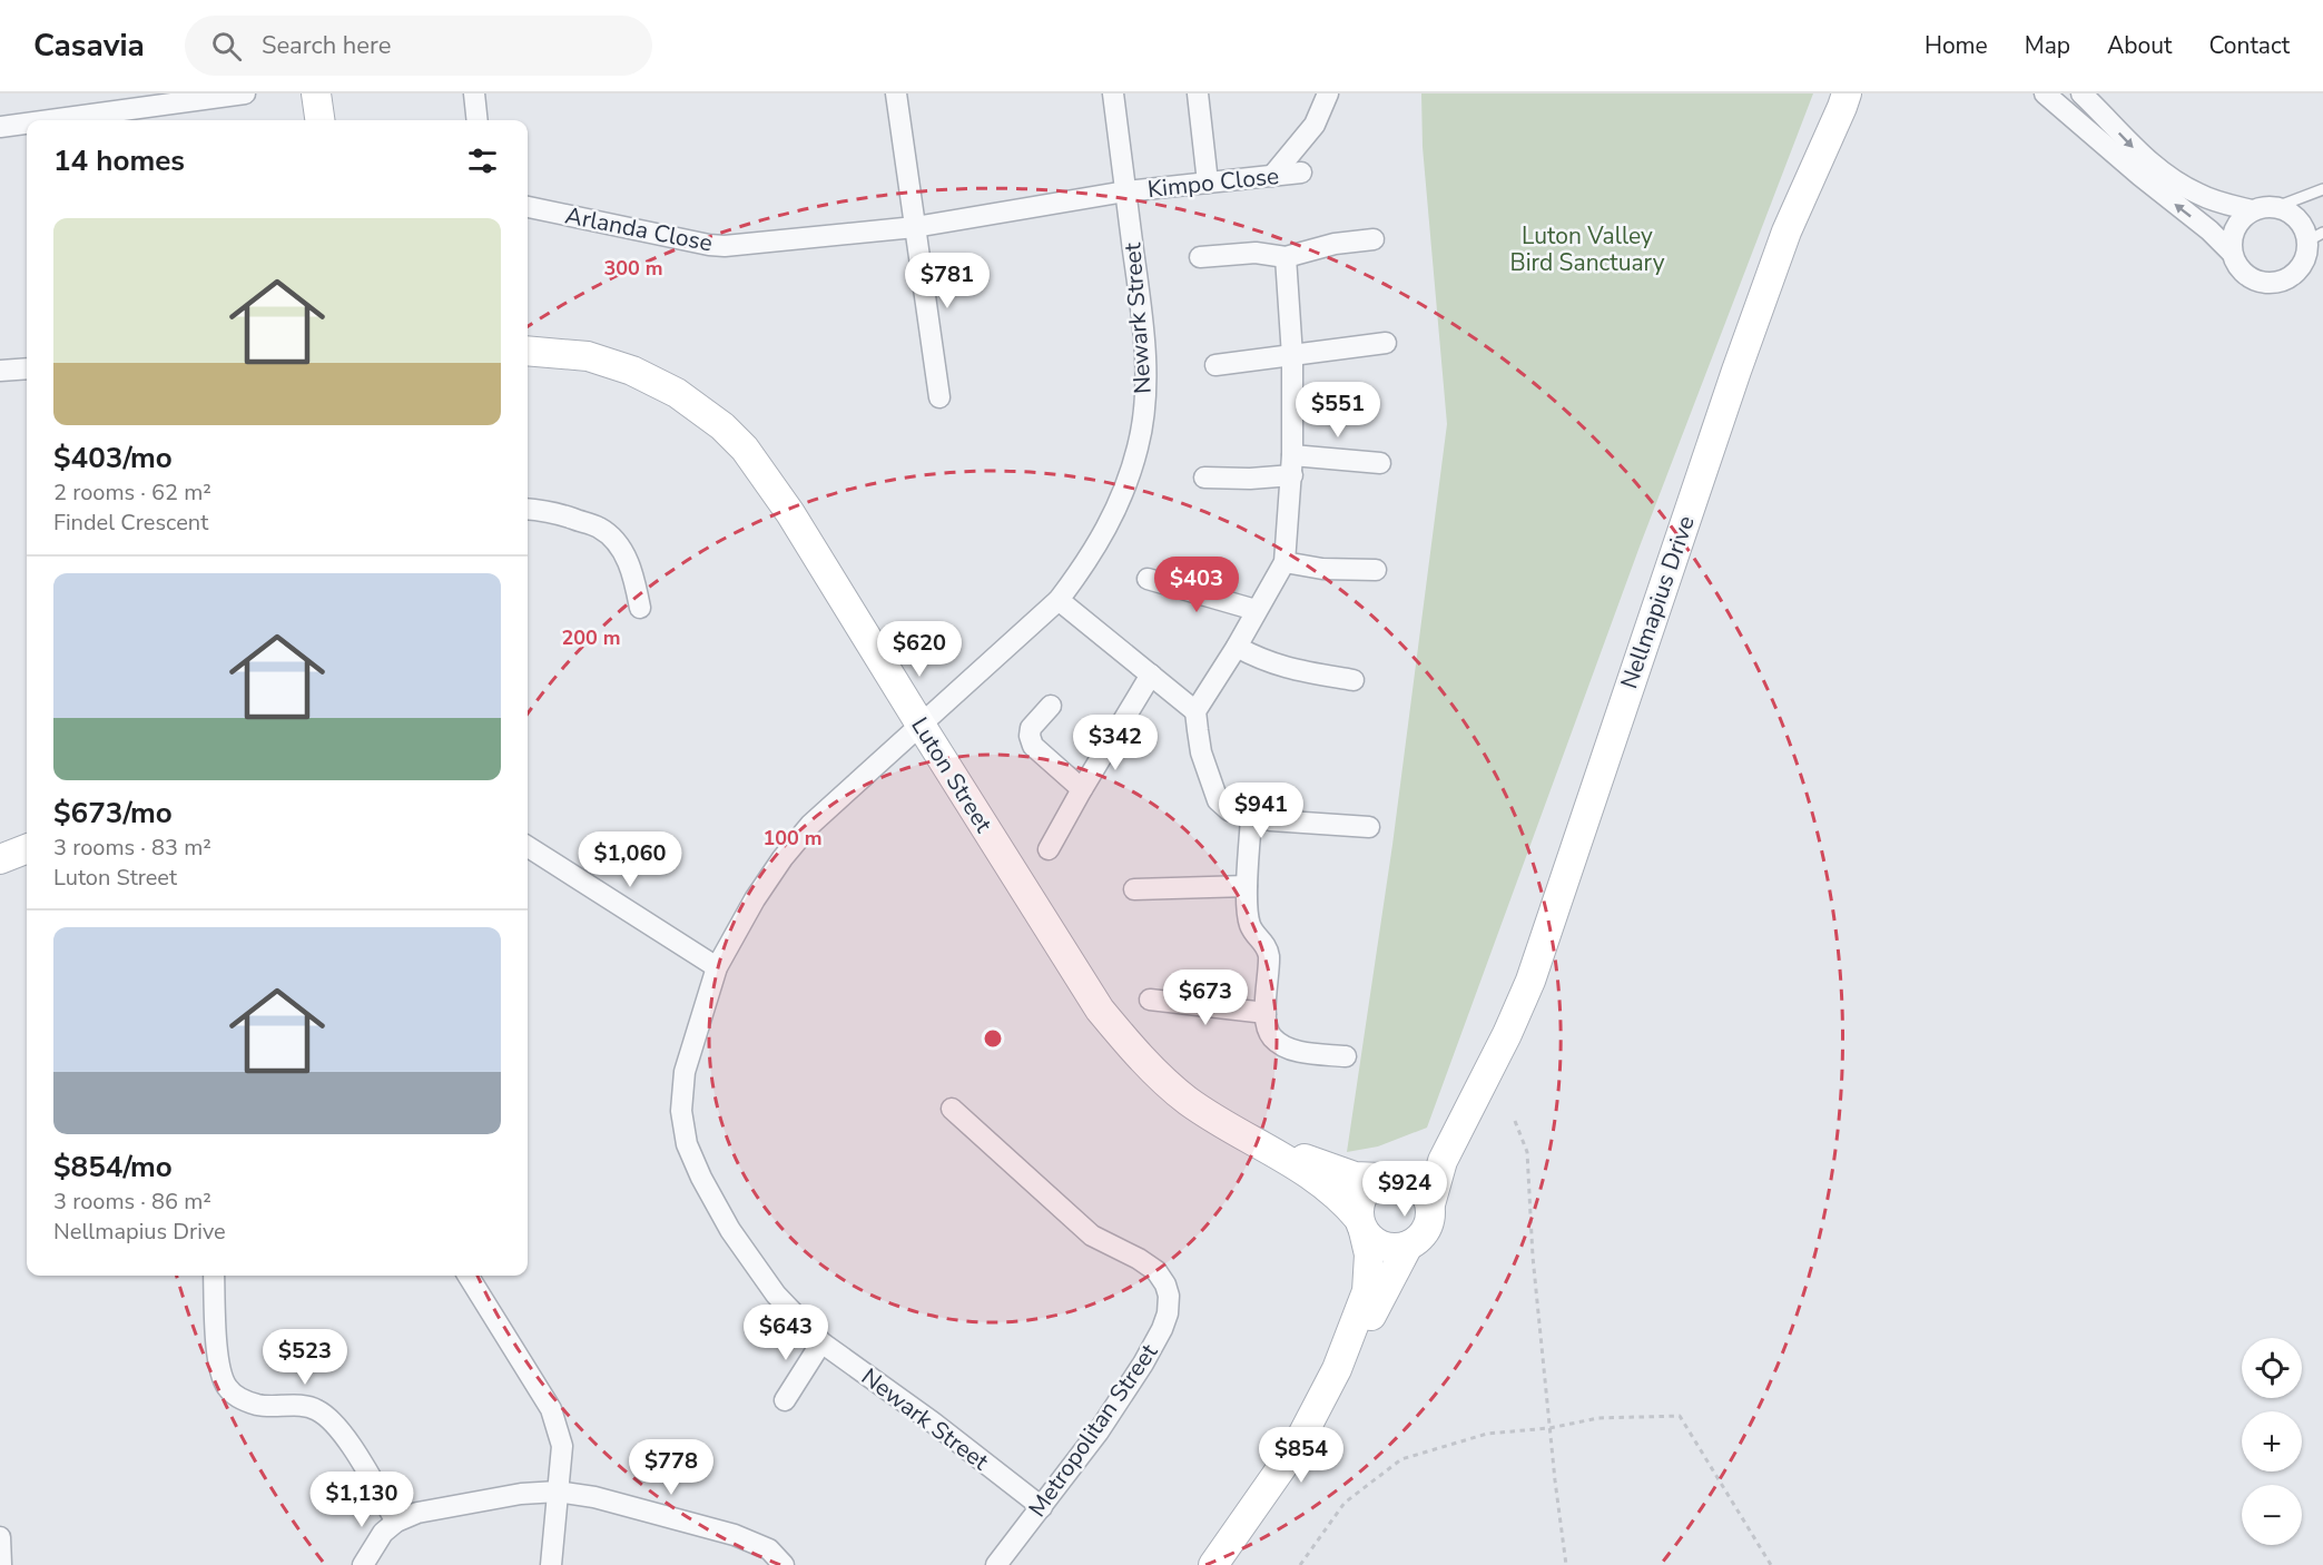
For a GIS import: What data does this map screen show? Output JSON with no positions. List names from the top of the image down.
{
  "streets": {
    "main road": ["Nellmapius Drive", "Luton Street"],
    "street": [
      "Kimpo Close",
      "Arlanda Close",
      "Newark Street",
      "Metropolitan Street"
    ]
  },
  "crossings": [
    ["Kimpo Close", "Arlanda Close"],
    ["Kimpo Close", "Newark Street"],
    ["Arlanda Close", "Newark Street"],
    ["Newark Street", "Luton Street"],
    ["Newark Street", "Metropolitan Street"],
    ["Nellmapius Drive", "Luton Street"]
  ],
  "parks": ["Luton Valley Bird Sanctuary"],
  "page": {
    "header": "Casavia",
    "search": "Search here",
    "nav": [
      "Home",
      "Map",
      "About",
      "Contact"
    ],
    "heading": "14 homes",
    "list": [
      {
        "name": "$403/mo",
        "note": "2 rooms · 62 m² · Findel Crescent"
      },
      {
        "name": "$673/mo",
        "note": "3 rooms · 83 m² · Luton Street"
      },
      {
        "name": "$854/mo",
        "note": "3 rooms · 86 m² · Nellmapius Drive"
      }
    ],
    "price": [
      "$781",
      "$551",
      "$403",
      "$620",
      "$342",
      "$941",
      "$1,060",
      "$673",
      "$924",
      "$643",
      "$523",
      "$854",
      "$778",
      "$1,130"
    ],
    "map_buttons": ["+", "−"]
  },
  "rings": ["300 m", "200 m", "100 m"]
}
